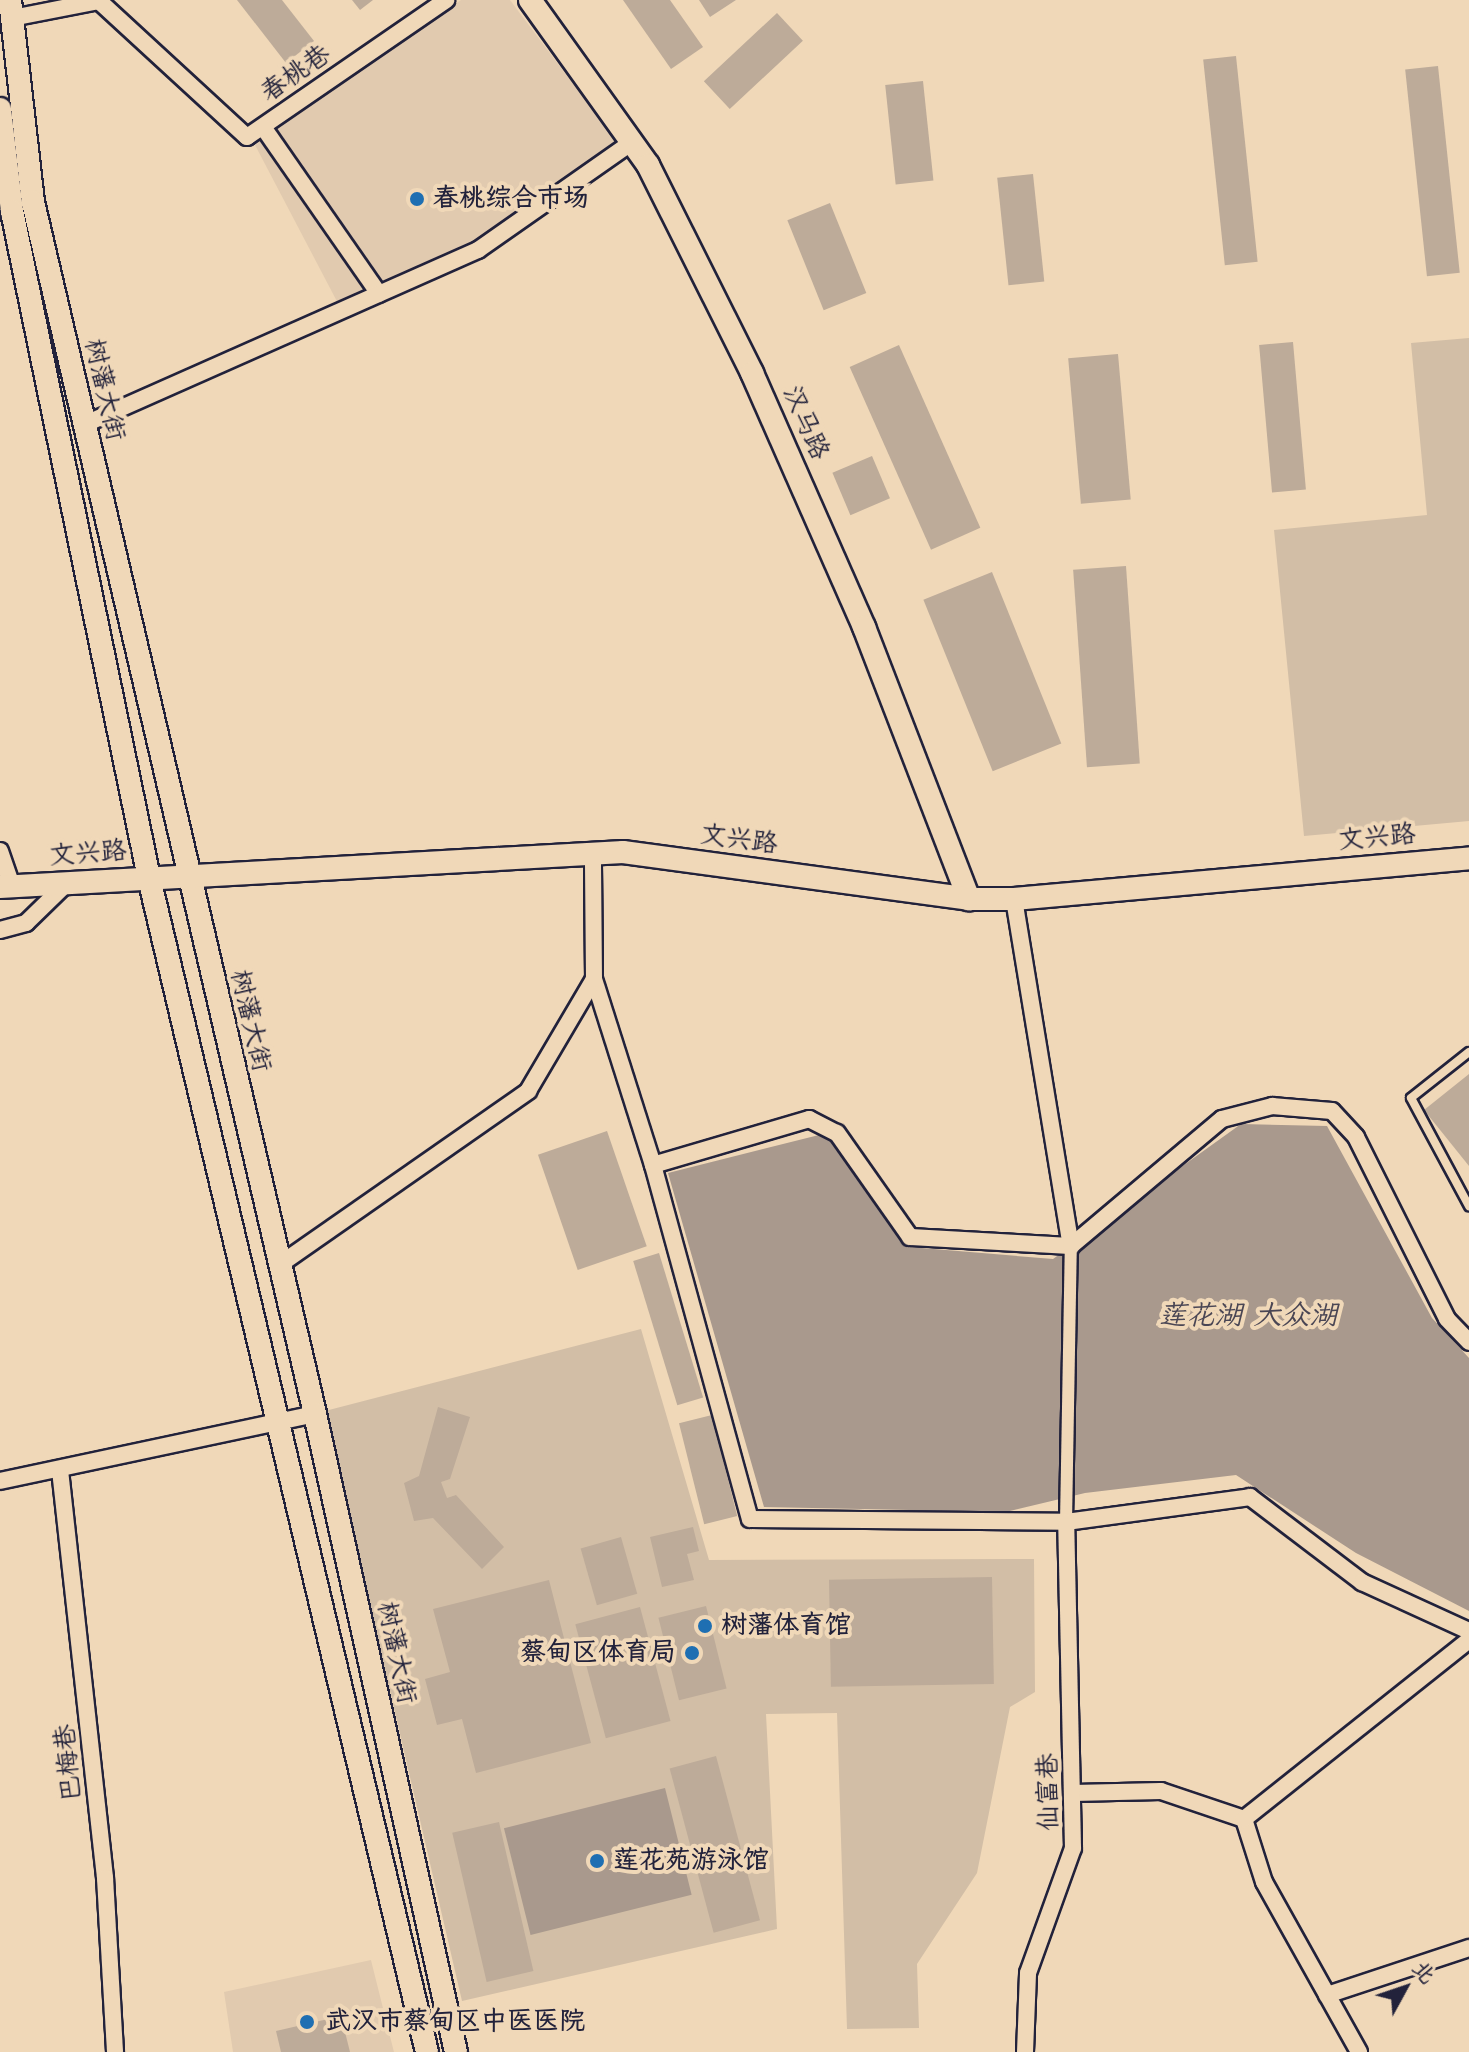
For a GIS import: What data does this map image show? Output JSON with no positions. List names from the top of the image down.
{
  "streets": {
    "street": [
      "春桃巷",
      "树藩大街",
      "汉马路",
      "文兴路",
      "巴梅巷",
      "仙富巷"
    ]
  },
  "crossings": [
    ["树藩大街", "文兴路"],
    ["汉马路", "文兴路"]
  ],
  "water": ["莲花湖 大众湖"],
  "places": [
    "春桃综合市场",
    "树藩体育馆",
    "蔡甸区体育局",
    "莲花苑游泳馆",
    "武汉市蔡甸区中医医院"
  ],
  "north": "top right"
}
